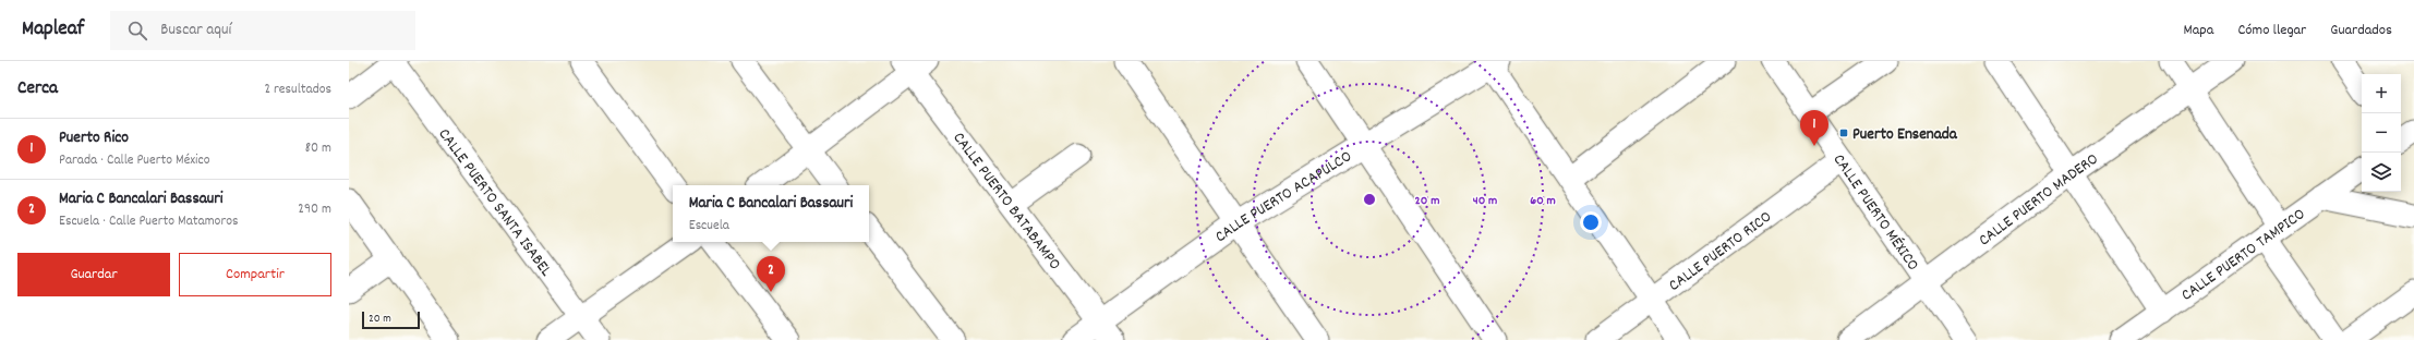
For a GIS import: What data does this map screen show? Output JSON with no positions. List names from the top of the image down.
{
  "streets": {
    "street": [
      "CALLE PUERTO ACAPULCO",
      "CALLE PUERTO MADERO",
      "CALLE PUERTO BATABAMPO",
      "CALLE PUERTO SANTA ISABEL",
      "CALLE PUERTO MÉXICO",
      "CALLE PUERTO RICO",
      "CALLE PUERTO TAMPICO"
    ]
  },
  "crossings": [
    ["CALLE PUERTO ACAPULCO", "CALLE PUERTO BATABAMPO"],
    ["CALLE PUERTO MADERO", "CALLE PUERTO MÉXICO"],
    ["CALLE PUERTO MÉXICO", "CALLE PUERTO RICO"]
  ],
  "places": {
    "transit": ["Puerto Ensenada"]
  },
  "scale_bar": "20 m",
  "page": {
    "header": "Mapleaf",
    "search": "Buscar aquí",
    "nav": ["Mapa", "Cómo llegar", "Guardados"],
    "heading": ["Cerca", "2 resultados"],
    "map_buttons": ["+", "−"],
    "pins": ["1", "2"],
    "list": [
      {
        "mark": "1",
        "name": "Puerto Rico",
        "note": "Parada · Calle Puerto México",
        "value": "80 m"
      },
      {
        "mark": "2",
        "name": "Maria C Bancalari Bassauri",
        "note": "Escuela · Calle Puerto Matamoros",
        "value": "290 m"
      }
    ],
    "popup": ["Maria C Bancalari Bassauri", "Escuela"],
    "buttons": ["Guardar", "Compartir"],
    "scale": "20 m"
  },
  "rings": ["20 m", "40 m", "60 m"]
}
